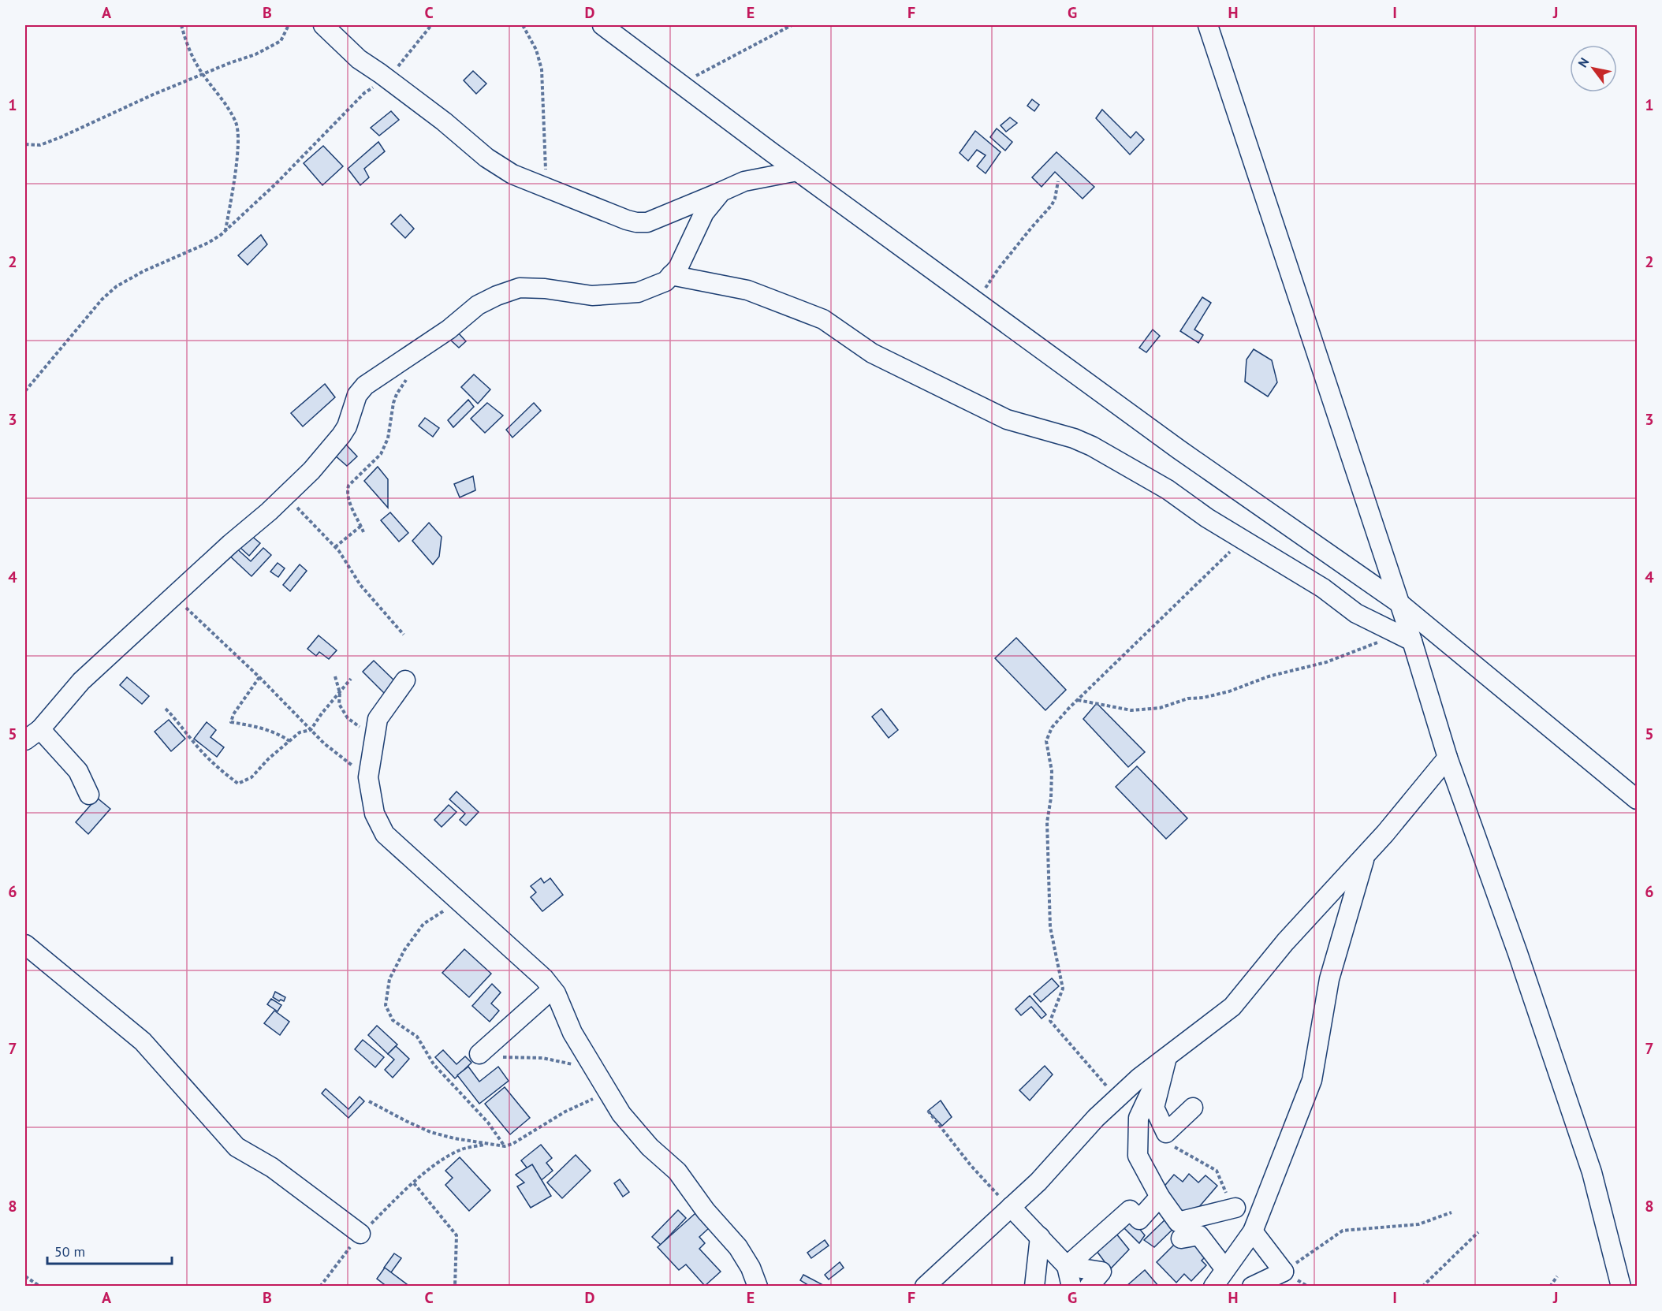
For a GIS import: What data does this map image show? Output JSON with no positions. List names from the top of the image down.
{
  "scale_bar": "50 m",
  "north": "top left",
  "grid": {
    "columns": [
      "A",
      "B",
      "C",
      "D",
      "E",
      "F",
      "G",
      "H",
      "I",
      "J"
    ],
    "rows": [
      "1",
      "2",
      "3",
      "4",
      "5",
      "6",
      "7",
      "8"
    ]
  }
}
